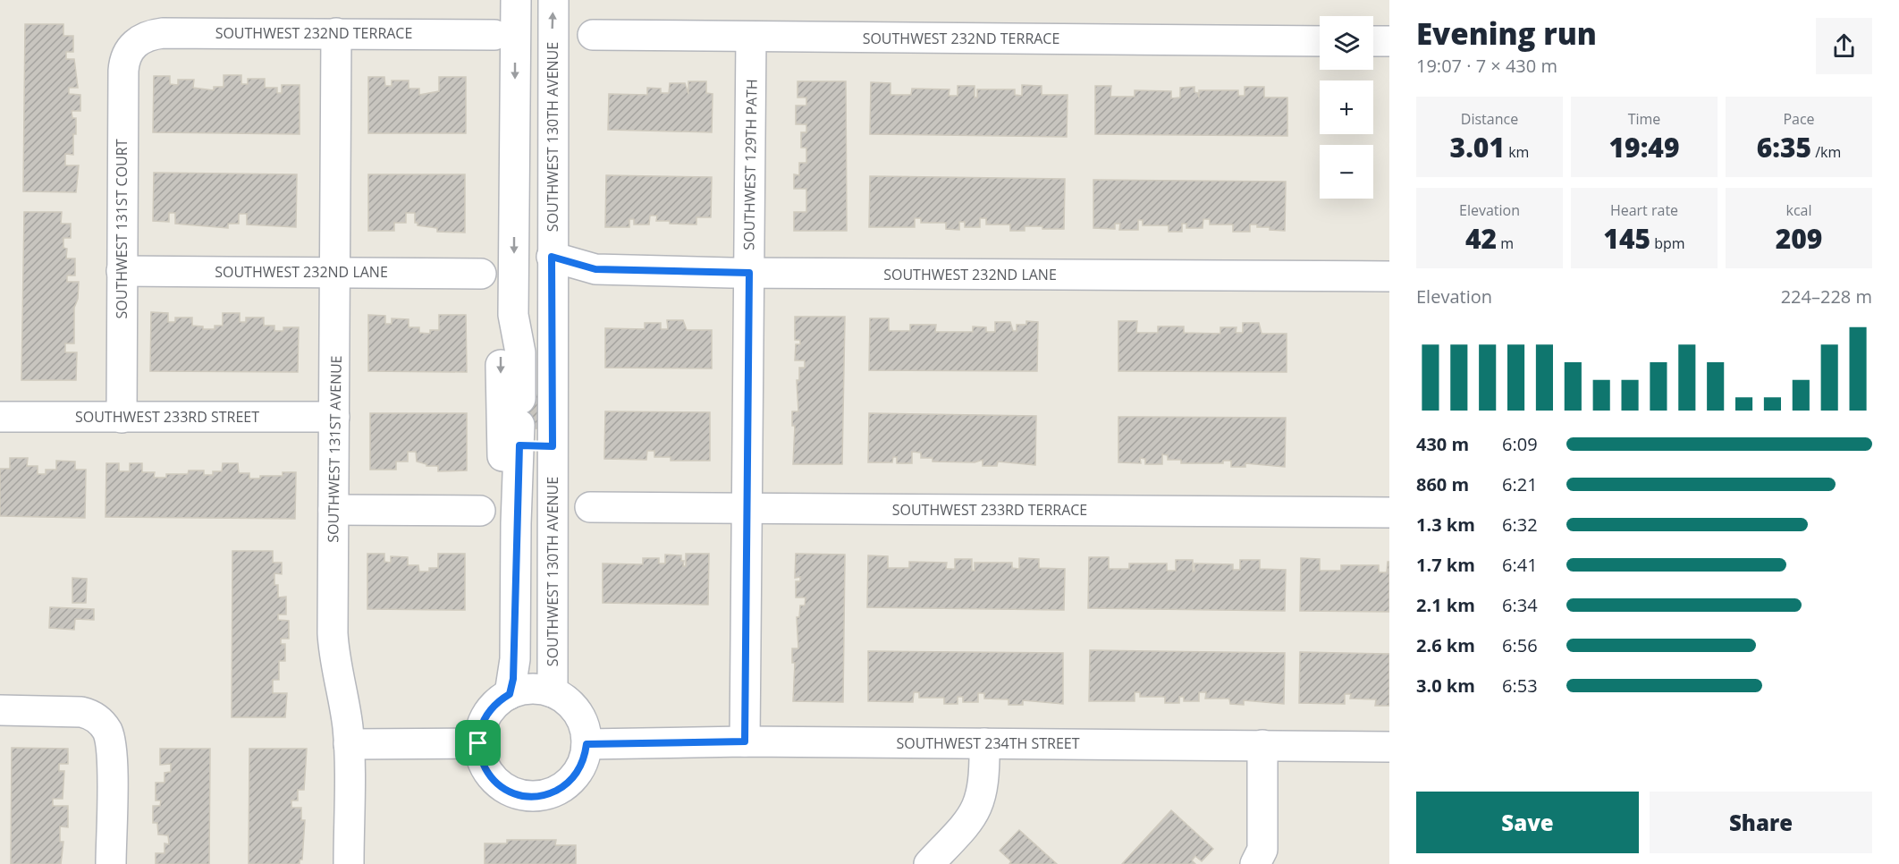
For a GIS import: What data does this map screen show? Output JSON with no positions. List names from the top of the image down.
{
  "streets": {
    "street": [
      "SOUTHWEST 232ND TERRACE",
      "SOUTHWEST 130TH AVENUE",
      "SOUTHWEST 129TH PATH",
      "SOUTHWEST 131ST COURT",
      "SOUTHWEST 232ND LANE",
      "SOUTHWEST 233RD STREET",
      "SOUTHWEST 131ST AVENUE",
      "SOUTHWEST 233RD TERRACE",
      "SOUTHWEST 234TH STREET"
    ]
  },
  "crossings": [
    ["SOUTHWEST 232ND TERRACE", "SOUTHWEST 129TH PATH"],
    ["SOUTHWEST 232ND TERRACE", "SOUTHWEST 131ST COURT"],
    ["SOUTHWEST 232ND TERRACE", "SOUTHWEST 131ST AVENUE"],
    ["SOUTHWEST 130TH AVENUE", "SOUTHWEST 232ND LANE"],
    ["SOUTHWEST 130TH AVENUE", "SOUTHWEST 234TH STREET"],
    ["SOUTHWEST 129TH PATH", "SOUTHWEST 232ND LANE"],
    ["SOUTHWEST 129TH PATH", "SOUTHWEST 233RD TERRACE"],
    ["SOUTHWEST 129TH PATH", "SOUTHWEST 234TH STREET"],
    ["SOUTHWEST 131ST COURT", "SOUTHWEST 232ND LANE"],
    ["SOUTHWEST 131ST COURT", "SOUTHWEST 233RD STREET"],
    ["SOUTHWEST 232ND LANE", "SOUTHWEST 131ST AVENUE"],
    ["SOUTHWEST 233RD STREET", "SOUTHWEST 131ST AVENUE"]
  ],
  "page": {
    "heading": ["Evening run", "19:07 · 7 × 430 m"],
    "map_buttons": ["+", "−"],
    "stats": [
      ["Distance", "3.01 km"],
      ["Time", "19:49"],
      ["Pace", "6:35 /km"],
      ["Elevation", "42 m"],
      ["Heart rate", "145 bpm"],
      ["kcal", "209"]
    ],
    "chart": ["Elevation", "224–228 m"],
    "list": [
      {
        "name": "430 m",
        "note": "6:09"
      },
      {
        "name": "860 m",
        "note": "6:21"
      },
      {
        "name": "1.3 km",
        "note": "6:32"
      },
      {
        "name": "1.7 km",
        "note": "6:41"
      },
      {
        "name": "2.1 km",
        "note": "6:34"
      },
      {
        "name": "2.6 km",
        "note": "6:56"
      },
      {
        "name": "3.0 km",
        "note": "6:53"
      }
    ],
    "buttons": ["Save", "Share"]
  }
}
